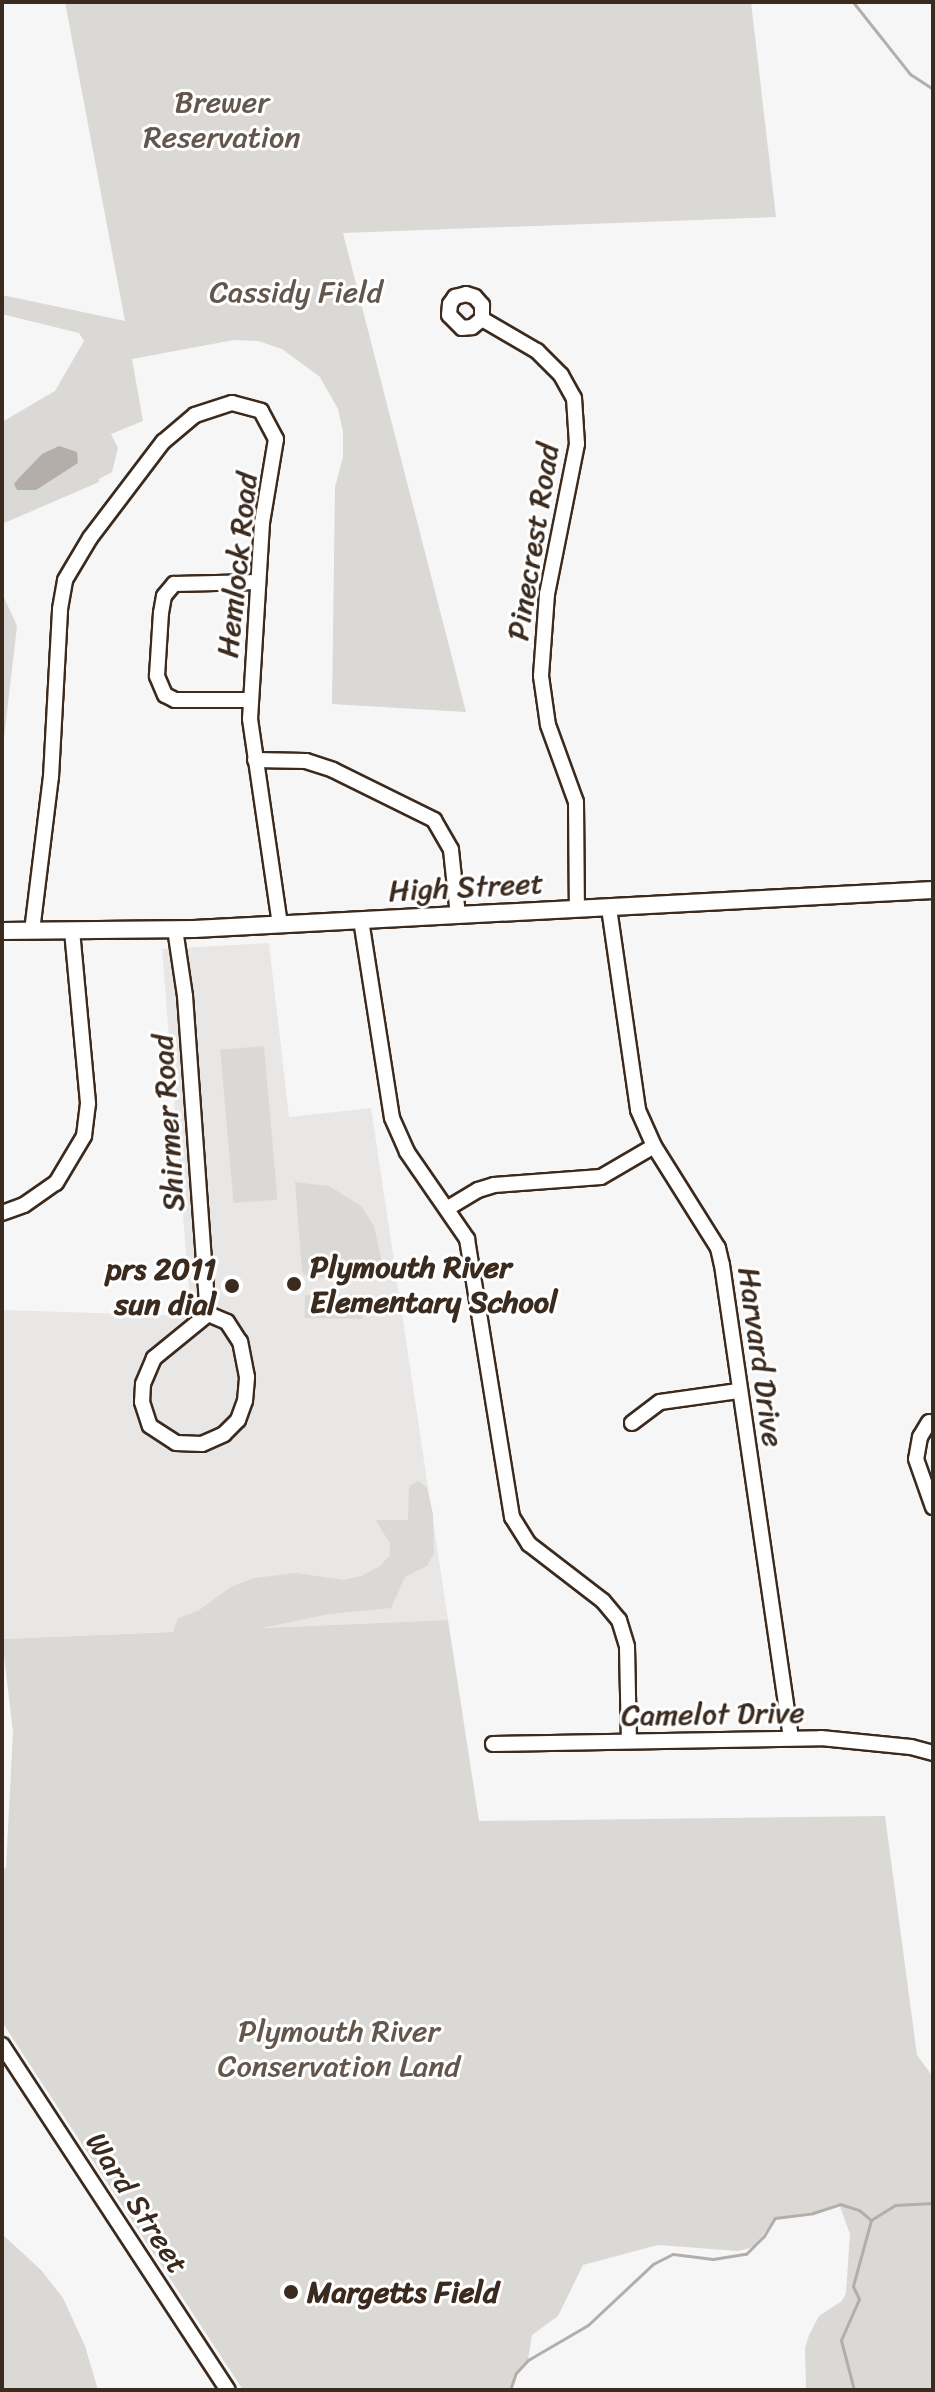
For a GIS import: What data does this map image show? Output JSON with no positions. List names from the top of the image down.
{
  "streets": {
    "main road": ["High Street"],
    "street": [
      "Pinecrest Road",
      "Hemlock Road",
      "Shirmer Road",
      "Harvard Drive",
      "Camelot Drive",
      "Ward Street"
    ]
  },
  "crossings": [
    ["Pinecrest Road", "High Street"],
    ["Hemlock Road", "High Street"],
    ["High Street", "Shirmer Road"],
    ["High Street", "Harvard Drive"],
    ["Harvard Drive", "Camelot Drive"]
  ],
  "parks": ["Brewer Reservation", "Cassidy Field", "Plymouth River Conservation Land"],
  "places": ["Plymouth River Elementary School", "prs 2011 sun dial", "Margetts Field"]
}
